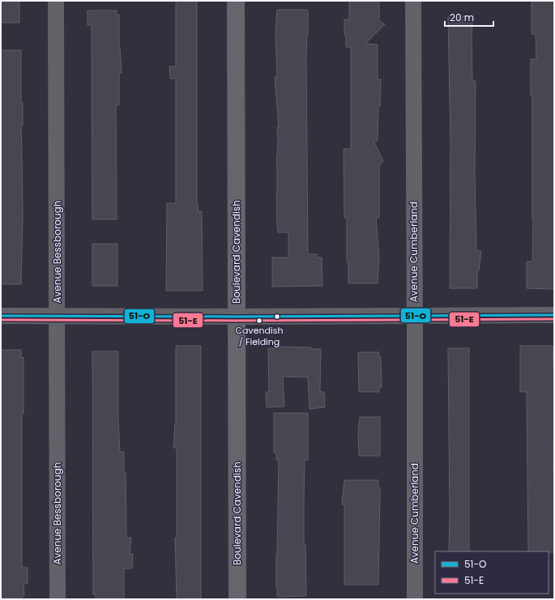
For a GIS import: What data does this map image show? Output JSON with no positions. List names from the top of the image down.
{
  "streets": {
    "main road": ["Boulevard Cavendish"],
    "street": ["Avenue Bessborough", "Avenue Cumberland"]
  },
  "places": ["Cavendish / Fielding"],
  "lines": ["transit line 51-O", "transit line 51-E"],
  "legend": ["51-O", "51-E"],
  "scale_bar": "20 m"
}
